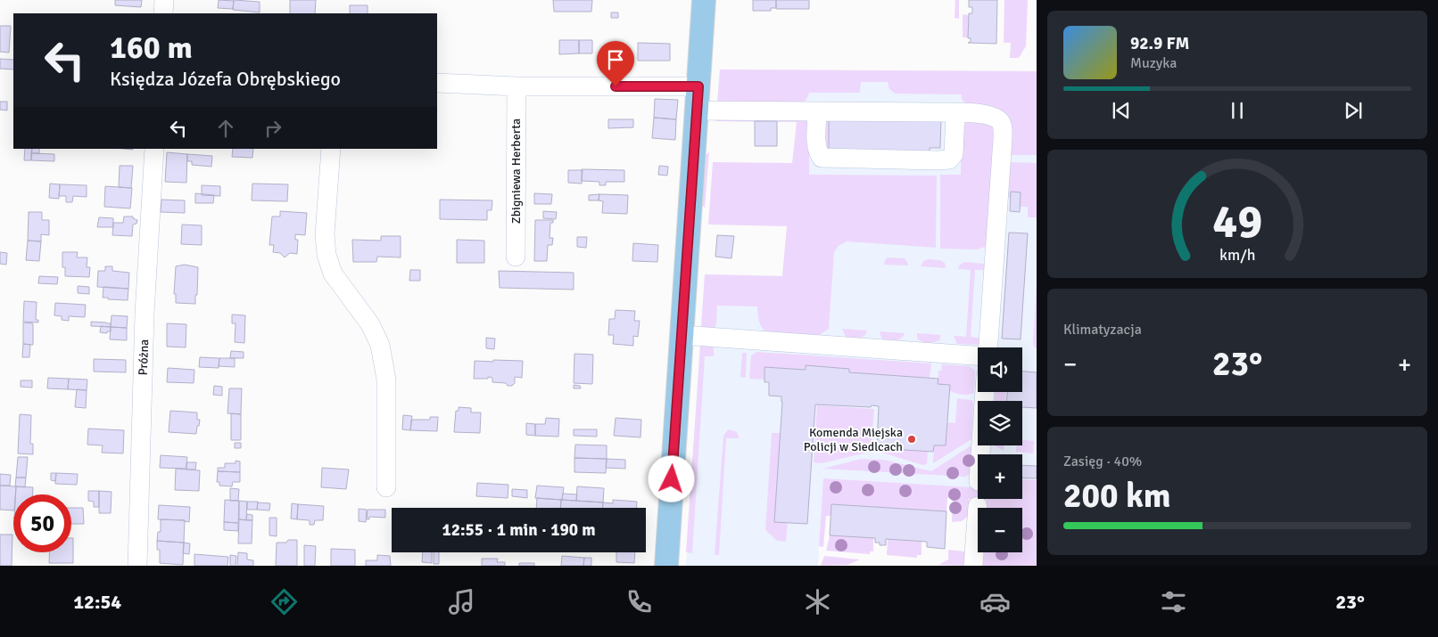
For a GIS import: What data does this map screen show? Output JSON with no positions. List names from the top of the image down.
{
  "streets": {
    "street": ["Zbigniewa Herberta", "Próżna"]
  },
  "places": ["Komenda Miejska Policji w Siedlcach"],
  "page": {
    "turn": ["160 m", "Księdza Józefa Obrębskiego"],
    "song": ["92.9 FM", "Muzyka"],
    "tile": [
      "Klimatyzacja",
      ["Zasięg · 40%", "200 km"]
    ],
    "heat": ["−", "23°", "+"],
    "map_buttons": ["+", "−"],
    "limit": "50",
    "trip": "12:55 · 1 min · 190 m",
    "tabs": ["12:54", "23°"],
    "gauge": ["49", "km/h"]
  }
}
